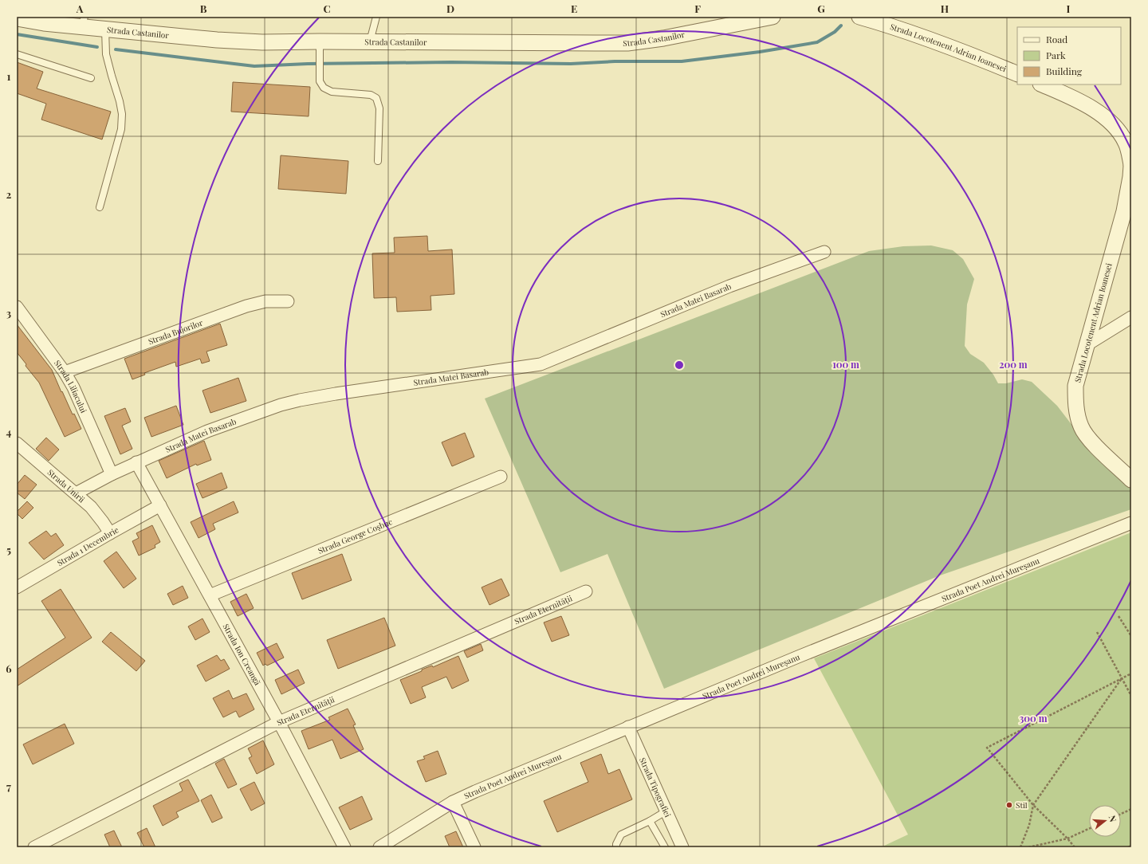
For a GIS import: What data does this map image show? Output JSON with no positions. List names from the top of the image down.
{
  "streets": {
    "street": [
      "Strada Castanilor",
      "Strada Locotenent Adrian Ioanesei",
      "Strada Matei Basarab",
      "Strada Bujorilor",
      "Strada Liliacului",
      "Strada Unirii",
      "Strada George Coșbuc",
      "Strada 1 Decembrie",
      "Strada Poet Andrei Mureșanu",
      "Strada Eternității",
      "Strada Ion Creangă",
      "Strada Tipografiei"
    ]
  },
  "crossings": [
    ["Strada Matei Basarab", "Strada Liliacului"],
    ["Strada Matei Basarab", "Strada Unirii"],
    ["Strada Matei Basarab", "Strada Ion Creangă"],
    ["Strada Bujorilor", "Strada Liliacului"],
    ["Strada Unirii", "Strada 1 Decembrie"],
    ["Strada George Coșbuc", "Strada Ion Creangă"],
    ["Strada 1 Decembrie", "Strada Ion Creangă"],
    ["Strada Poet Andrei Mureșanu", "Strada Tipografiei"],
    ["Strada Eternității", "Strada Ion Creangă"]
  ],
  "places": ["Stil"],
  "legend": ["Road", "Park", "Building"],
  "north": "right",
  "grid": {
    "columns": [
      "A",
      "B",
      "C",
      "D",
      "E",
      "F",
      "G",
      "H",
      "I"
    ],
    "rows": [
      "1",
      "2",
      "3",
      "4",
      "5",
      "6",
      "7"
    ]
  },
  "rings": ["100 m", "200 m", "300 m"]
}
